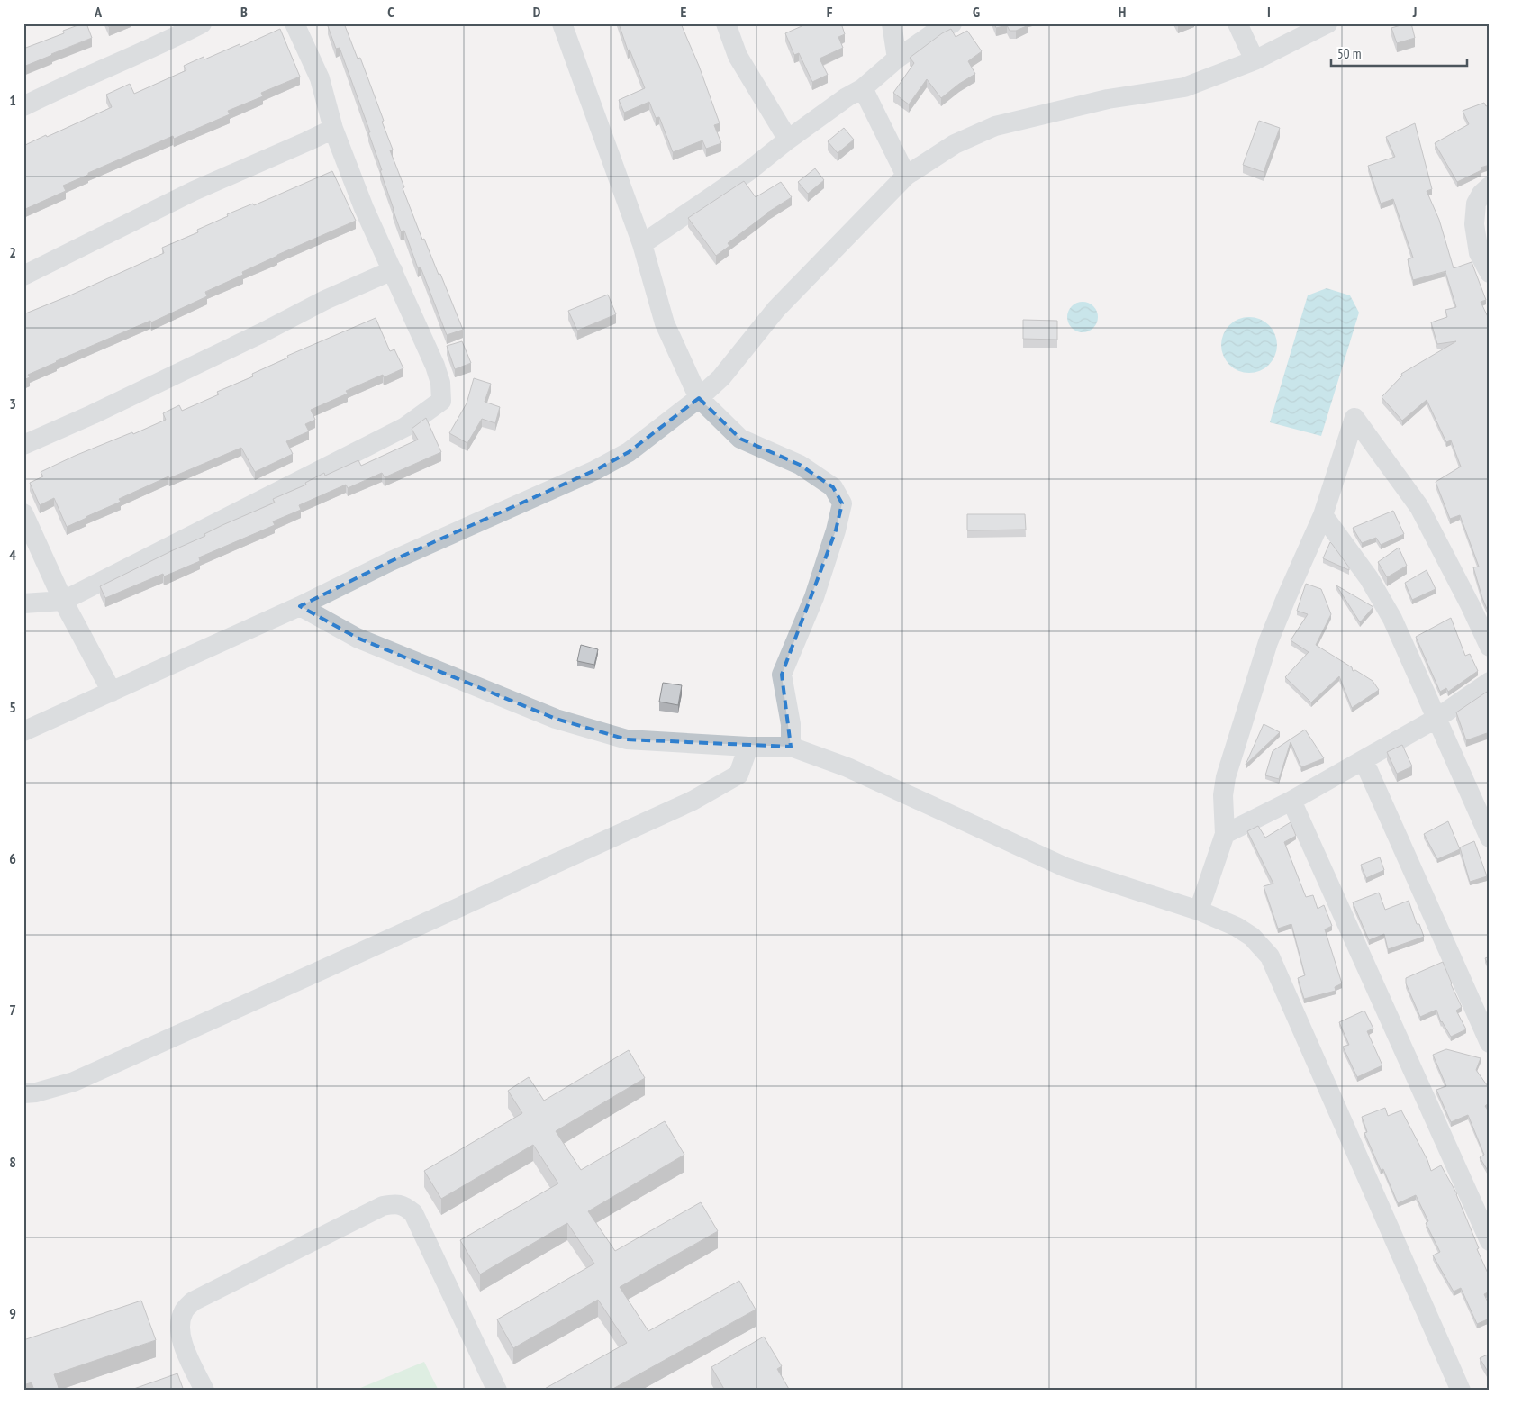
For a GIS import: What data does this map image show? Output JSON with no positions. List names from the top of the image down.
{
  "scale_bar": "50 m",
  "grid": {
    "columns": [
      "A",
      "B",
      "C",
      "D",
      "E",
      "F",
      "G",
      "H",
      "I",
      "J"
    ],
    "rows": [
      "1",
      "2",
      "3",
      "4",
      "5",
      "6",
      "7",
      "8",
      "9"
    ]
  }
}
